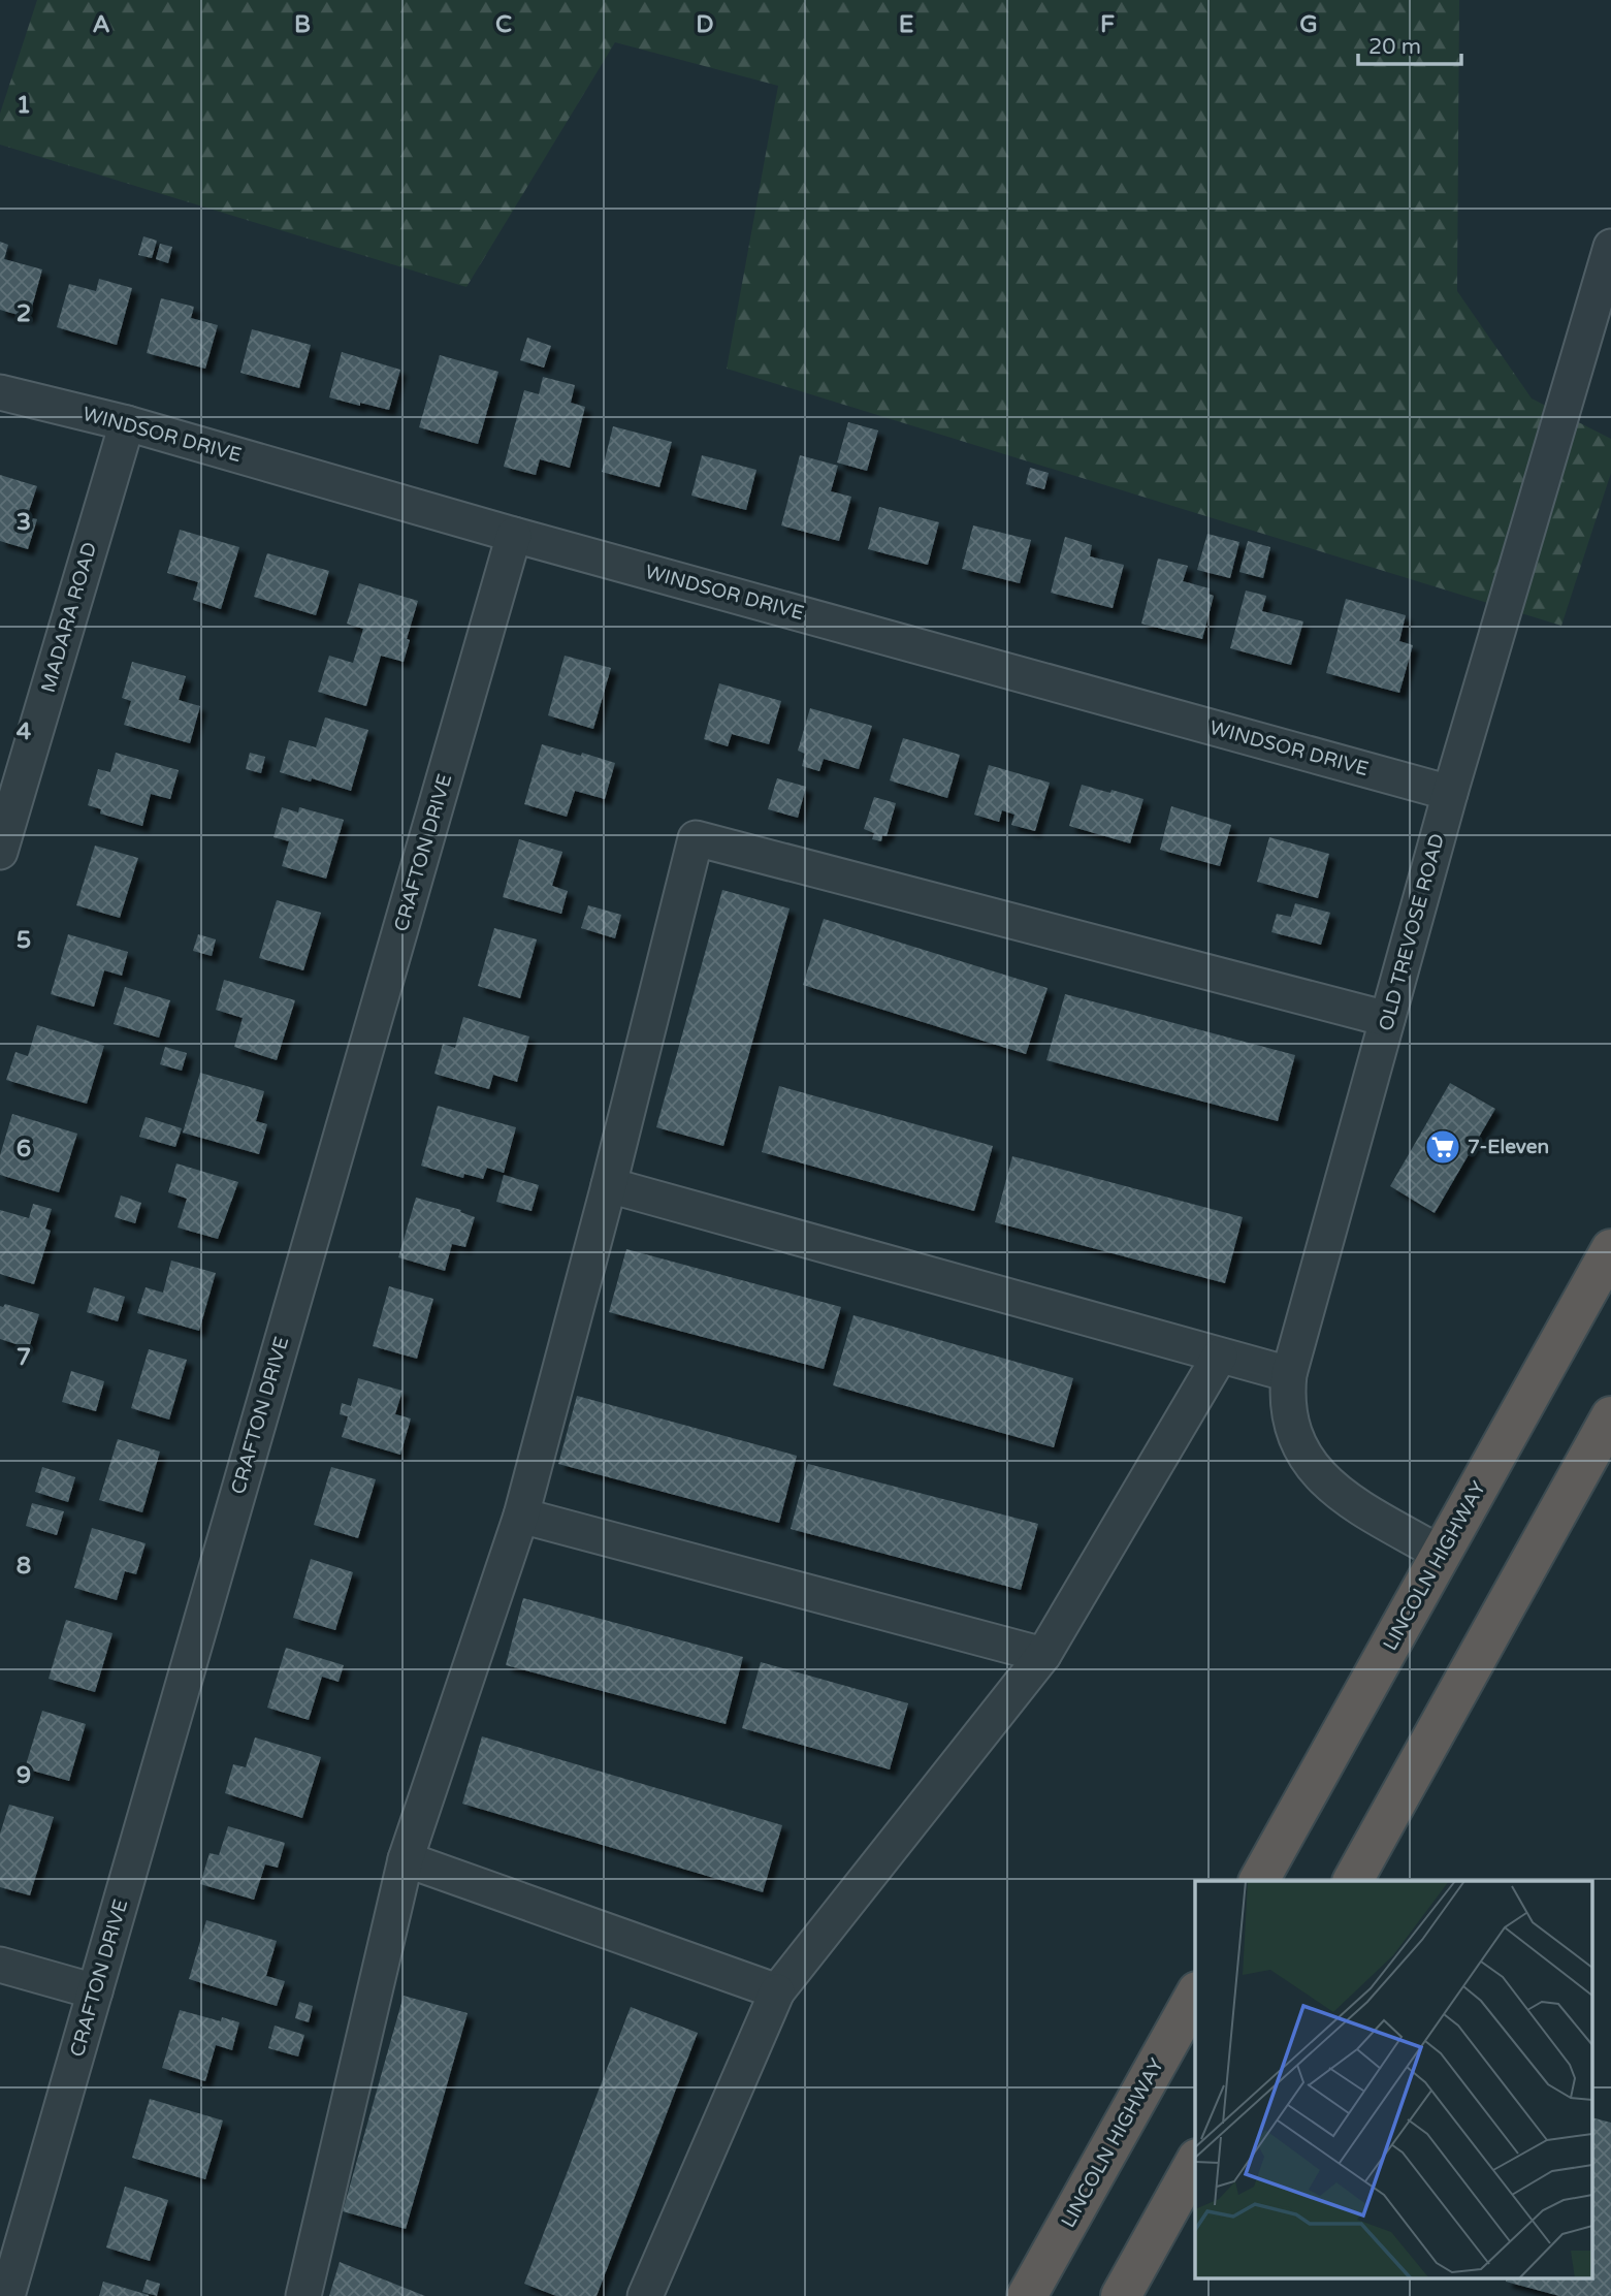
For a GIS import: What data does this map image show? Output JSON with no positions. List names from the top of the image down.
{
  "streets": {
    "highway": ["LINCOLN HIGHWAY"],
    "street": [
      "WINDSOR DRIVE",
      "MADARA ROAD",
      "CRAFTON DRIVE",
      "OLD TREVOSE ROAD"
    ]
  },
  "crossings": [
    ["WINDSOR DRIVE", "MADARA ROAD"],
    ["WINDSOR DRIVE", "CRAFTON DRIVE"],
    ["WINDSOR DRIVE", "OLD TREVOSE ROAD"],
    ["OLD TREVOSE ROAD", "LINCOLN HIGHWAY"]
  ],
  "places": {
    "supermarket": ["7-Eleven"]
  },
  "scale_bar": "20 m",
  "grid": {
    "columns": [
      "A",
      "B",
      "C",
      "D",
      "E",
      "F",
      "G"
    ],
    "rows": [
      "1",
      "2",
      "3",
      "4",
      "5",
      "6",
      "7",
      "8",
      "9"
    ]
  }
}
